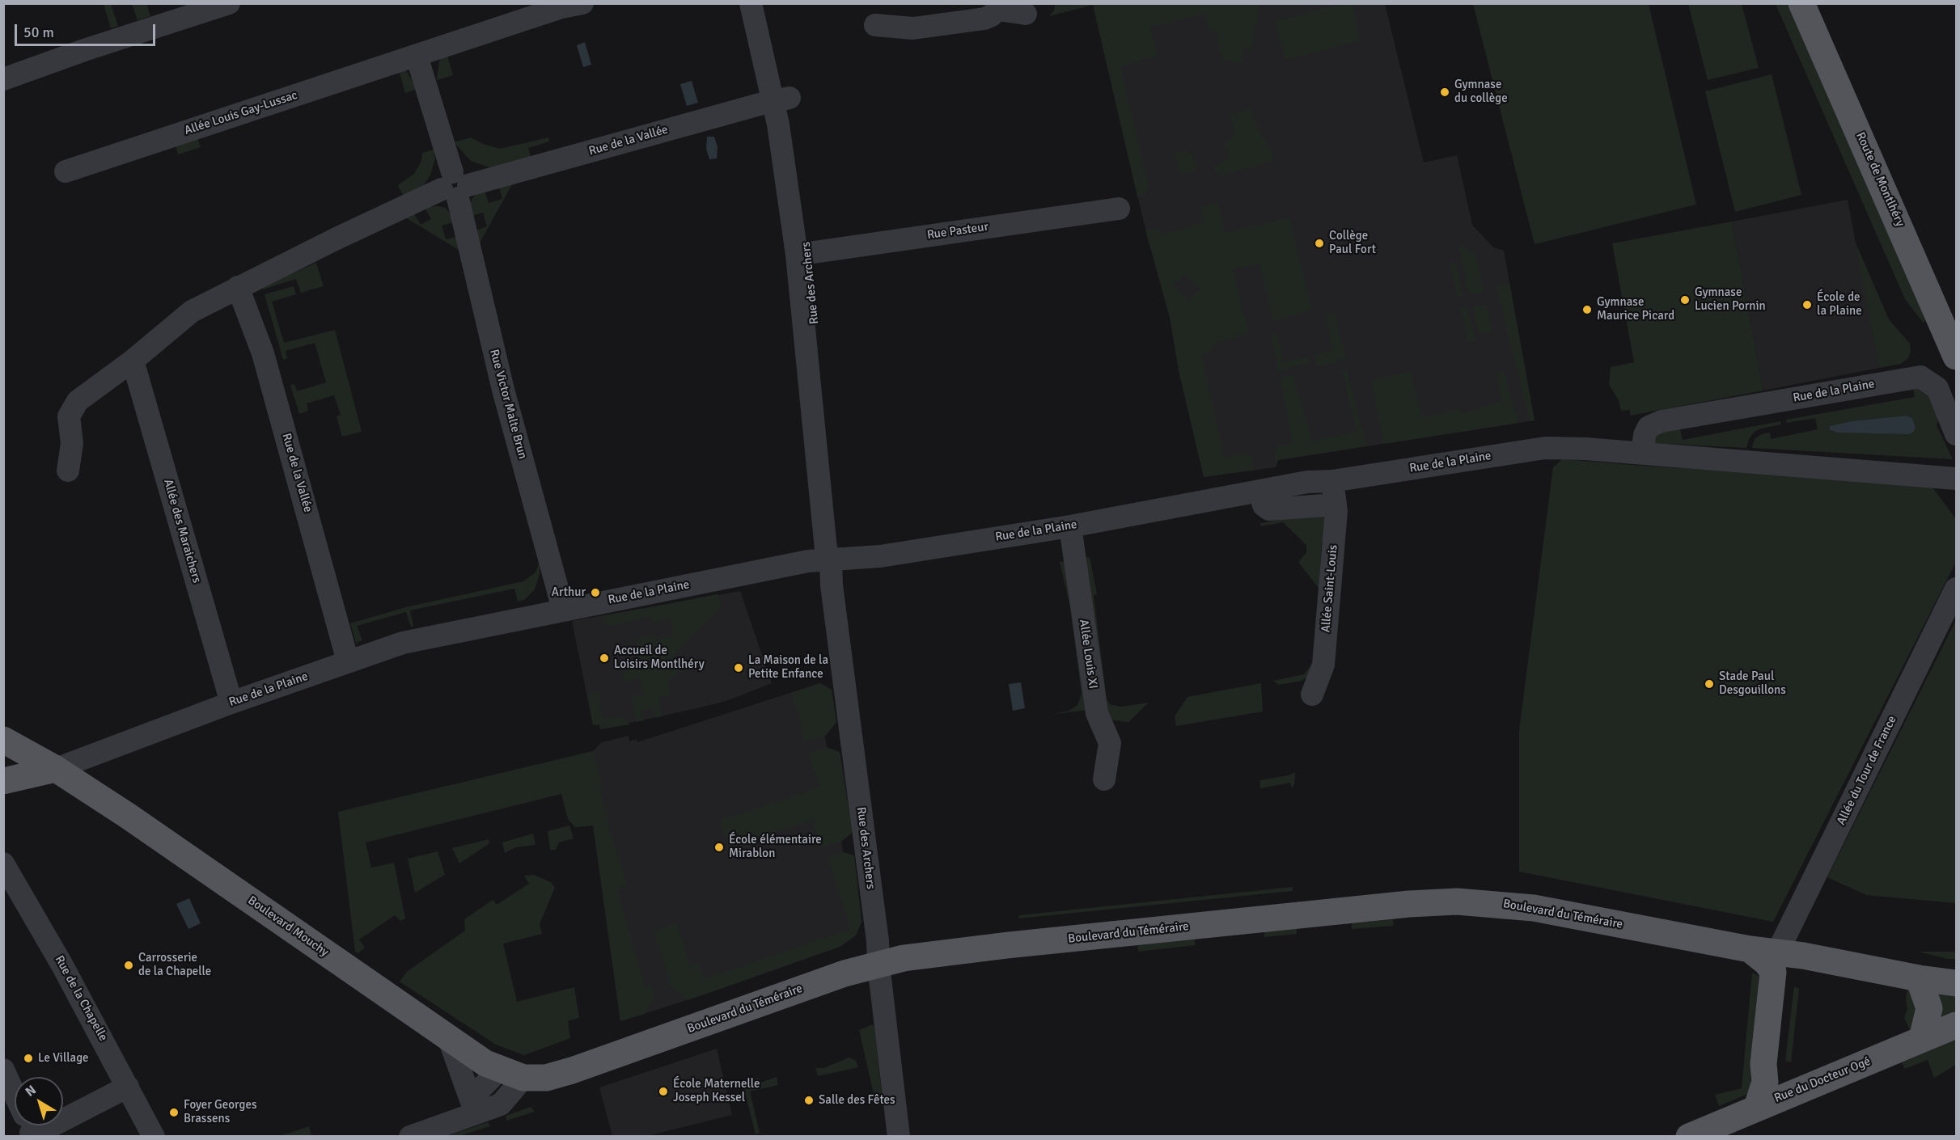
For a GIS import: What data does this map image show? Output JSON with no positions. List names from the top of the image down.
{
  "streets": {
    "main road": [
      "Route de Montlhéry",
      "Boulevard du Téméraire",
      "Boulevard Mouchy",
      "Rue du Docteur Ogé"
    ],
    "street": [
      "Allée Louis Gay-Lussac",
      "Rue de la Vallée",
      "Rue Pasteur",
      "Rue des Archers",
      "Rue de la Plaine",
      "Rue Victor Malte Brun",
      "Allée des Maraichers",
      "Allée Saint-Louis",
      "Allée Louis XI",
      "Allée du Tour de France",
      "Rue de la Chapelle"
    ]
  },
  "crossings": [
    ["Allée Louis Gay-Lussac", "Rue Victor Malte Brun"],
    ["Rue de la Vallée", "Rue des Archers"],
    ["Rue de la Vallée", "Rue de la Plaine"],
    ["Rue de la Vallée", "Rue Victor Malte Brun"],
    ["Rue de la Vallée", "Allée des Maraichers"],
    ["Rue Pasteur", "Rue des Archers"],
    ["Rue des Archers", "Rue de la Plaine"],
    ["Rue des Archers", "Boulevard du Téméraire"],
    ["Rue de la Plaine", "Rue Victor Malte Brun"],
    ["Rue de la Plaine", "Allée des Maraichers"],
    ["Rue de la Plaine", "Allée Saint-Louis"],
    ["Rue de la Plaine", "Allée Louis XI"],
    ["Rue de la Plaine", "Boulevard Mouchy"],
    ["Allée du Tour de France", "Boulevard du Téméraire"],
    ["Boulevard du Téméraire", "Boulevard Mouchy"]
  ],
  "places": [
    "Gymnase du collège",
    "Collège Paul Fort",
    "Gymnase Lucien Pornin",
    "École de la Plaine",
    "Gymnase Maurice Picard",
    "Arthur",
    "Accueil de Loisirs Montlhéry",
    "La Maison de la Petite Enfance",
    "Stade Paul Desgouillons",
    "École élémentaire Mirablon",
    "Carrosserie de la Chapelle",
    "Le Village",
    "École Maternelle Joseph Kessel",
    "Salle des Fêtes",
    "Foyer Georges Brassens"
  ],
  "scale_bar": "50 m",
  "north": "top left"
}
